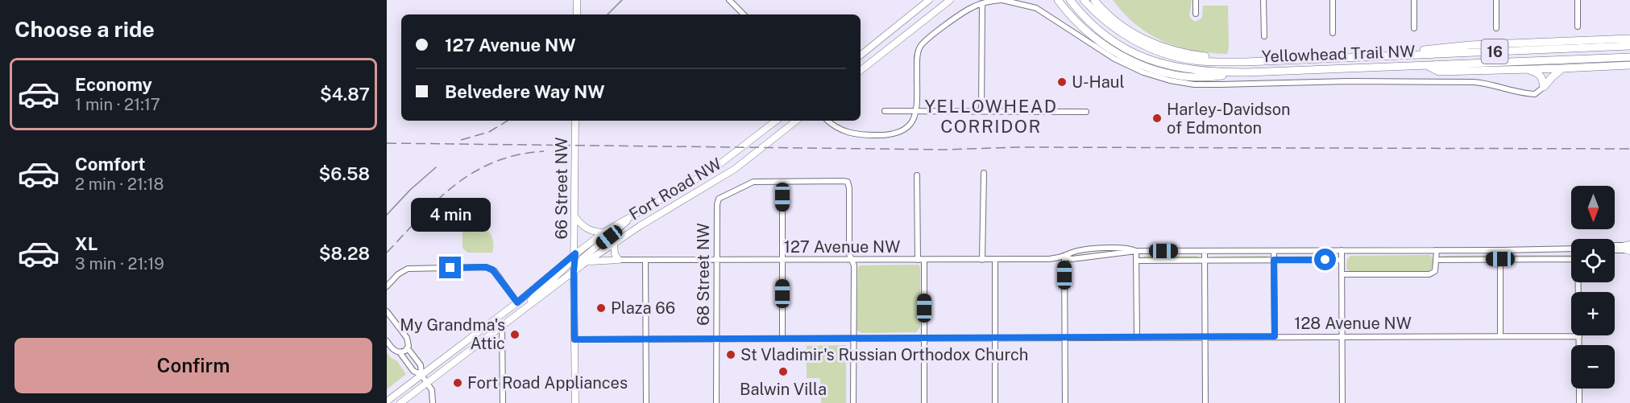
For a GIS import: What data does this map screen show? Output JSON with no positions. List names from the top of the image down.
{
  "streets": {
    "highway": ["16", "Yellowhead Trail NW"],
    "main road": ["66 Street NW", "Fort Road NW"],
    "street": ["127 Avenue NW", "68 Street NW", "128 Avenue NW"]
  },
  "crossings": [
    ["66 Street NW", "Fort Road NW"],
    ["66 Street NW", "128 Avenue NW"],
    ["127 Avenue NW", "68 Street NW"],
    ["68 Street NW", "128 Avenue NW"]
  ],
  "districts": ["YELLOWHEAD CORRIDOR"],
  "places": [
    "U-Haul",
    "Harley-Davidson of Edmonton",
    "Plaza 66",
    "My Grandma's Attic",
    "St Vladimir's Russian Orthodox Church",
    "Balwin Villa",
    "Fort Road Appliances"
  ],
  "north": "bottom",
  "page": {
    "heading": "Choose a ride",
    "banner": ["127 Avenue NW", "Belvedere Way NW"],
    "list": [
      {
        "name": "Economy",
        "note": "1 min · 21:17",
        "value": "$4.87"
      },
      {
        "name": "Comfort",
        "note": "2 min · 21:18",
        "value": "$6.58"
      },
      {
        "name": "XL",
        "note": "3 min · 21:19",
        "value": "$8.28"
      }
    ],
    "map_buttons": ["+", "−"],
    "bubble": "4 min",
    "buttons": "Confirm"
  }
}
